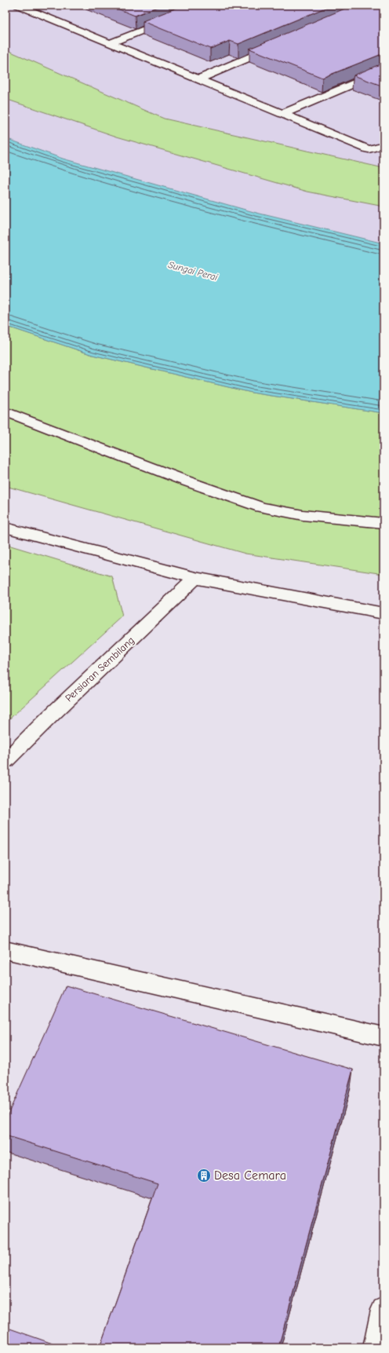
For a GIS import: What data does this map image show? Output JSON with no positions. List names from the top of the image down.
{
  "streets": {
    "street": ["Persiaran Sembilang"]
  },
  "water": ["Sungai Perai"],
  "places": {
    "building": ["Desa Cemara"]
  }
}
